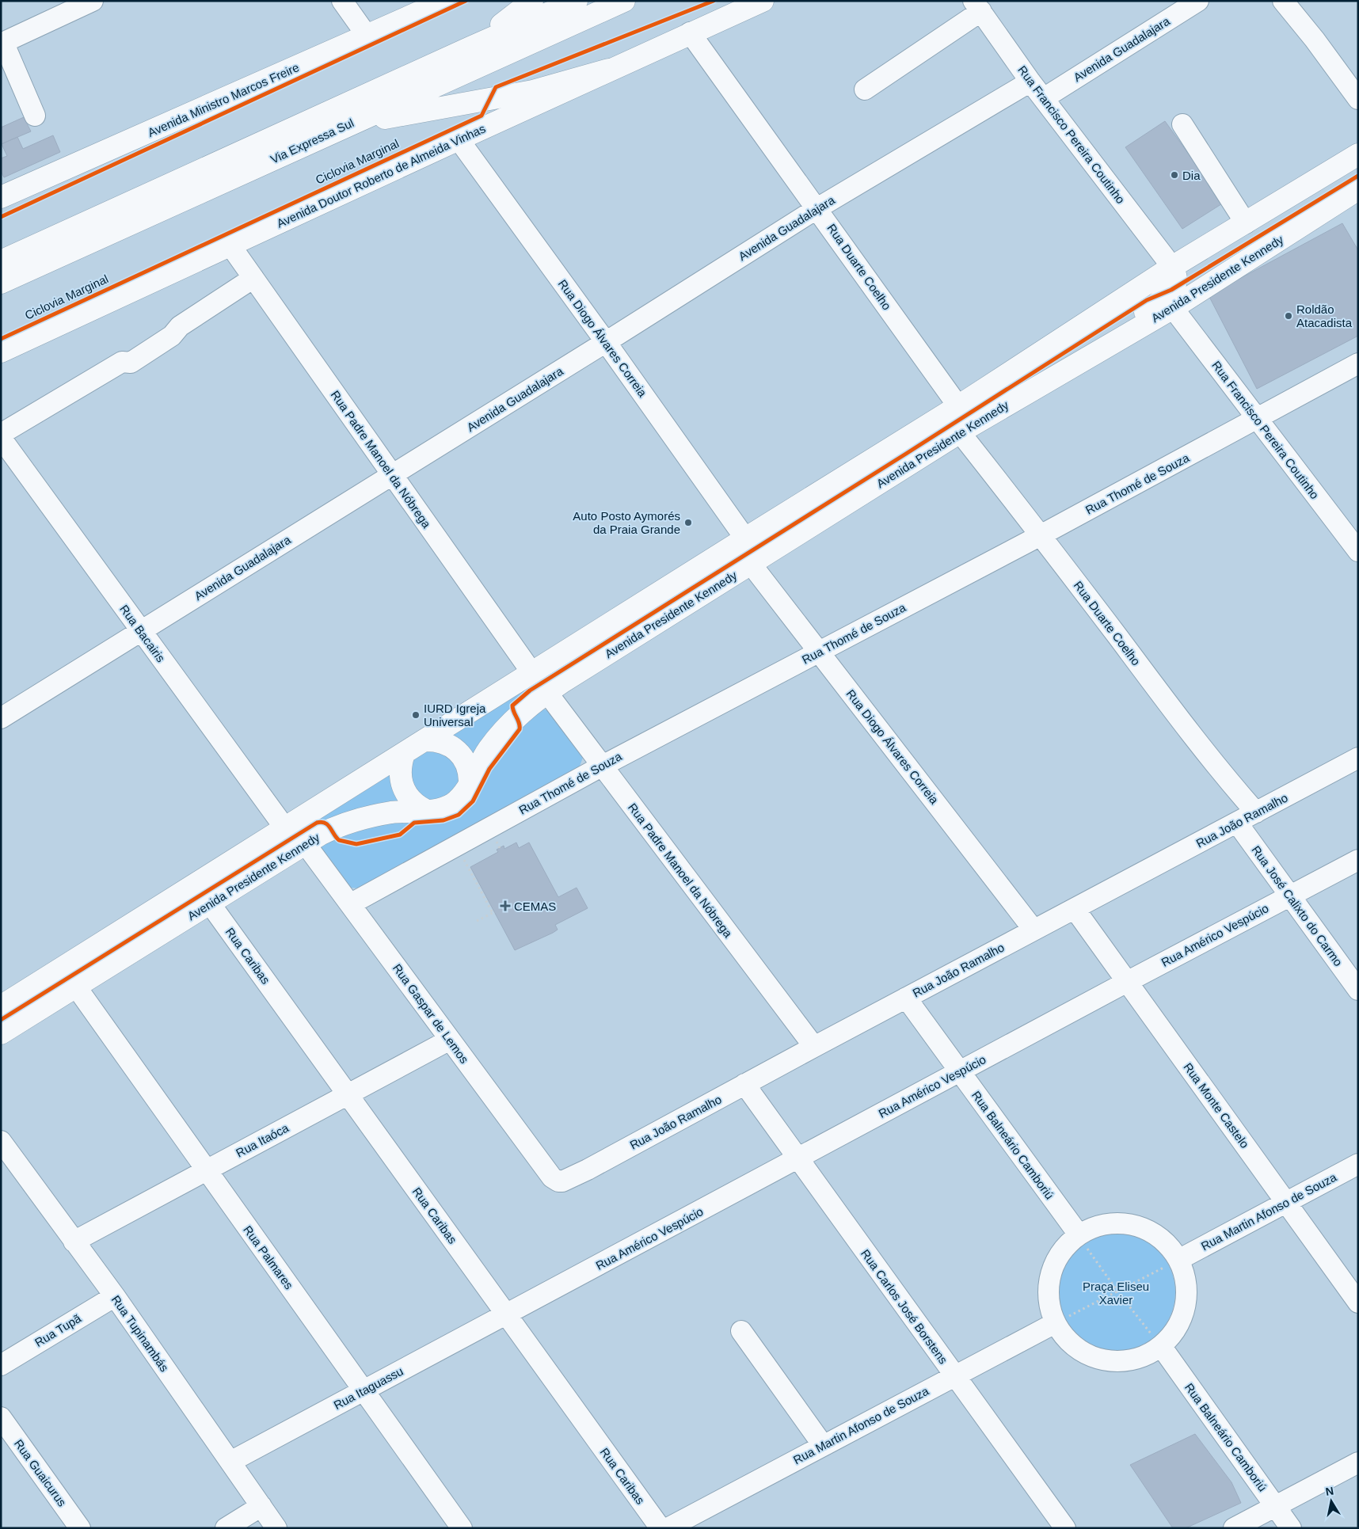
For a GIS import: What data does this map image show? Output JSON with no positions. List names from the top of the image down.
{
  "streets": {
    "main road": [
      "Avenida Ministro Marcos Freire",
      "Via Expressa Sul",
      "Avenida Doutor Roberto de Almeida Vinhas",
      "Avenida Presidente Kennedy"
    ],
    "street": [
      "Avenida Guadalajara",
      "Rua Francisco Pereira Coutinho",
      "Rua Duarte Coelho",
      "Rua Diogo Álvares Correia",
      "Rua Padre Manoel da Nóbrega",
      "Rua Thomé de Souza",
      "Rua Bacairis",
      "Rua João Ramalho",
      "Rua José Calixto do Carmo",
      "Rua Américo Vespúcio",
      "Rua Caribas",
      "Rua Gaspar de Lemos",
      "Rua Monte Castelo",
      "Rua Itaóca",
      "Rua Balneário Camboriú",
      "Rua Martin Afonso de Souza",
      "Rua Palmares",
      "Rua Carlos José Borstens",
      "Rua Tupã",
      "Rua Tupinambás",
      "Rua Itaguassu",
      "Rua Guaicurus"
    ],
    "cycle path": ["Ciclovia Marginal"]
  },
  "crossings": [
    ["Avenida Guadalajara", "Rua Francisco Pereira Coutinho"],
    ["Avenida Guadalajara", "Rua Duarte Coelho"],
    ["Avenida Guadalajara", "Rua Diogo Álvares Correia"],
    ["Avenida Guadalajara", "Rua Padre Manoel da Nóbrega"],
    ["Avenida Guadalajara", "Rua Bacairis"],
    ["Rua Francisco Pereira Coutinho", "Avenida Presidente Kennedy"],
    ["Rua Francisco Pereira Coutinho", "Rua Thomé de Souza"],
    ["Avenida Doutor Roberto de Almeida Vinhas", "Rua Duarte Coelho"],
    ["Avenida Doutor Roberto de Almeida Vinhas", "Rua Diogo Álvares Correia"],
    ["Avenida Doutor Roberto de Almeida Vinhas", "Rua Padre Manoel da Nóbrega"],
    ["Rua Duarte Coelho", "Avenida Presidente Kennedy"],
    ["Rua Duarte Coelho", "Rua Thomé de Souza"],
    ["Rua Duarte Coelho", "Rua João Ramalho"],
    ["Avenida Presidente Kennedy", "Rua Diogo Álvares Correia"],
    ["Avenida Presidente Kennedy", "Rua Padre Manoel da Nóbrega"],
    ["Avenida Presidente Kennedy", "Rua Bacairis"],
    ["Avenida Presidente Kennedy", "Rua Caribas"],
    ["Avenida Presidente Kennedy", "Rua Gaspar de Lemos"],
    ["Avenida Presidente Kennedy", "Rua Palmares"],
    ["Rua Diogo Álvares Correia", "Rua Thomé de Souza"],
    ["Rua Diogo Álvares Correia", "Rua João Ramalho"],
    ["Rua Padre Manoel da Nóbrega", "Rua Thomé de Souza"],
    ["Rua Padre Manoel da Nóbrega", "Rua João Ramalho"],
    ["Rua Thomé de Souza", "Rua Gaspar de Lemos"],
    ["Rua João Ramalho", "Rua José Calixto do Carmo"],
    ["Rua João Ramalho", "Rua Gaspar de Lemos"],
    ["Rua João Ramalho", "Rua Monte Castelo"],
    ["Rua João Ramalho", "Rua Balneário Camboriú"],
    ["Rua João Ramalho", "Rua Carlos José Borstens"],
    ["Rua José Calixto do Carmo", "Rua Américo Vespúcio"],
    ["Rua Américo Vespúcio", "Rua Caribas"],
    ["Rua Américo Vespúcio", "Rua Monte Castelo"],
    ["Rua Américo Vespúcio", "Rua Balneário Camboriú"],
    ["Rua Américo Vespúcio", "Rua Carlos José Borstens"],
    ["Rua Américo Vespúcio", "Rua Itaguassu"],
    ["Rua Caribas", "Rua Itaóca"],
    ["Rua Caribas", "Rua Itaguassu"],
    ["Rua Gaspar de Lemos", "Rua Itaóca"],
    ["Rua Monte Castelo", "Rua Martin Afonso de Souza"],
    ["Rua Itaóca", "Rua Palmares"],
    ["Rua Itaóca", "Rua Tupinambás"],
    ["Rua Martin Afonso de Souza", "Rua Carlos José Borstens"],
    ["Rua Palmares", "Rua Itaguassu"],
    ["Rua Tupã", "Rua Tupinambás"],
    ["Rua Tupinambás", "Rua Itaguassu"]
  ],
  "parks": ["Praça Eliseu Xavier"],
  "places": {
    "other": [
      "Dia",
      "Roldão Atacadista",
      "Auto Posto Aymorés da Praia Grande",
      "IURD Igreja Universal"
    ],
    "health": ["CEMAS"]
  },
  "north": "top"
}
